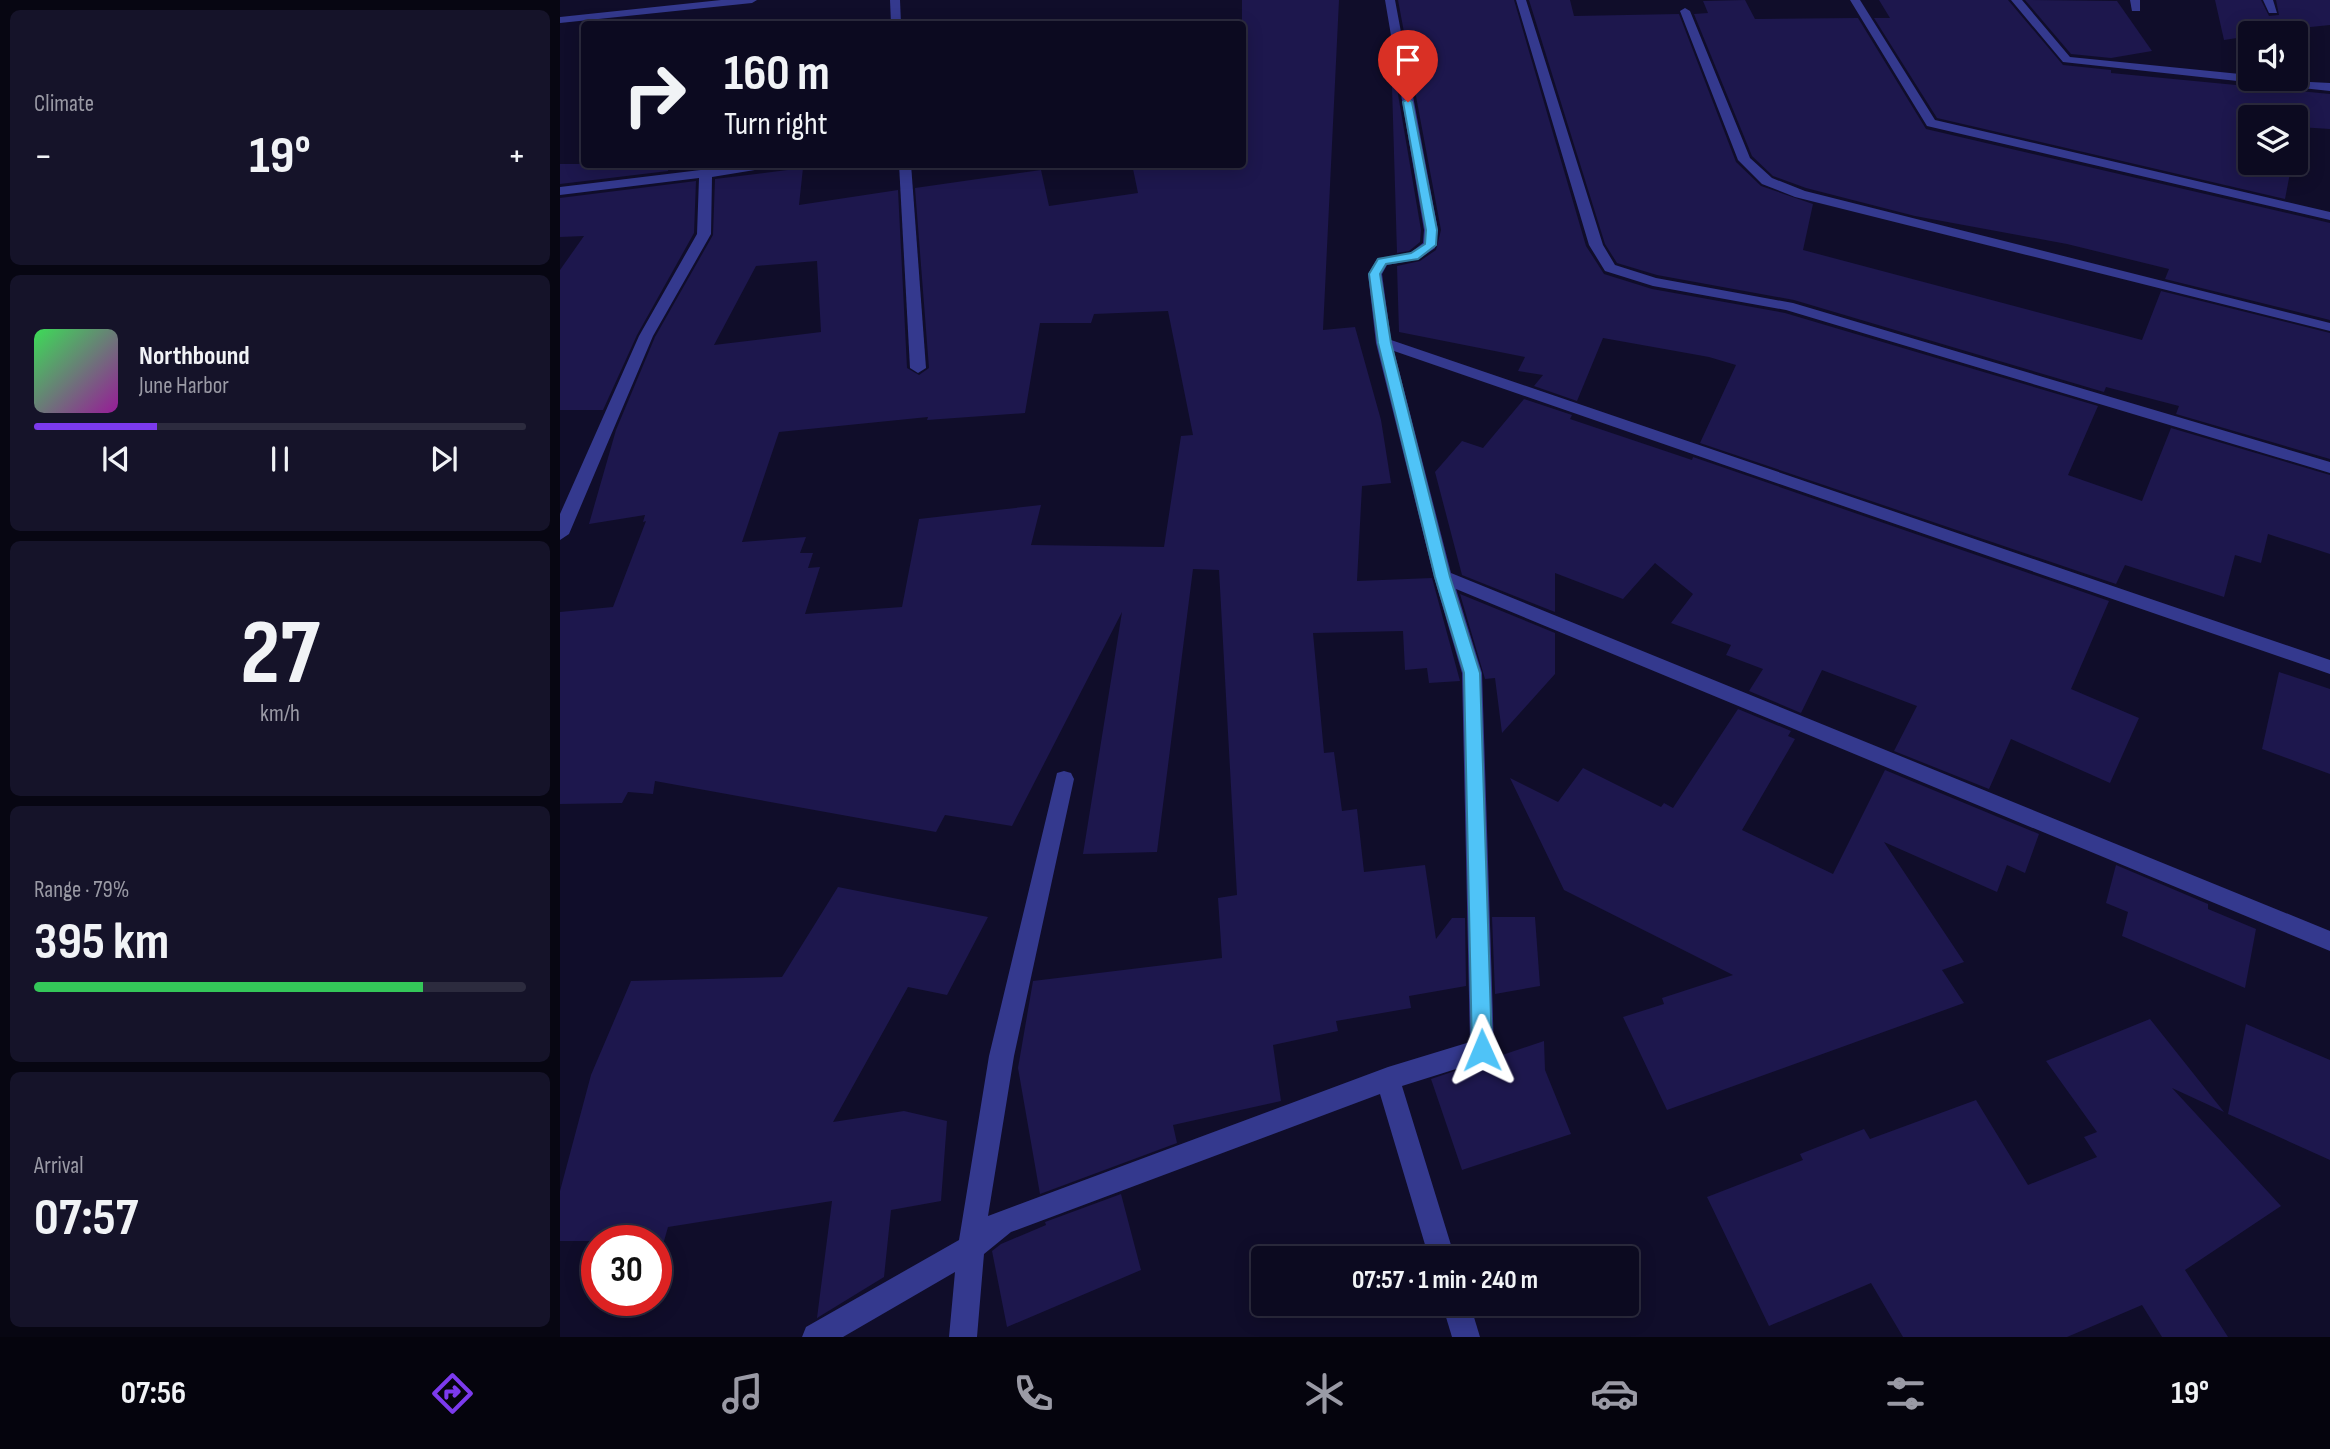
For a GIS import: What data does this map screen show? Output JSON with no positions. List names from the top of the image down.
{
  "page": {
    "tile": [
      "Climate",
      ["27", "km/h"],
      ["Range · 79%", "395 km"],
      ["Arrival", "07:57"]
    ],
    "turn": ["160 m", "Turn right"],
    "heat": ["−", "19°", "+"],
    "song": ["Northbound", "June Harbor"],
    "limit": "30",
    "trip": "07:57 · 1 min · 240 m",
    "tabs": ["07:56", "19°"]
  }
}
